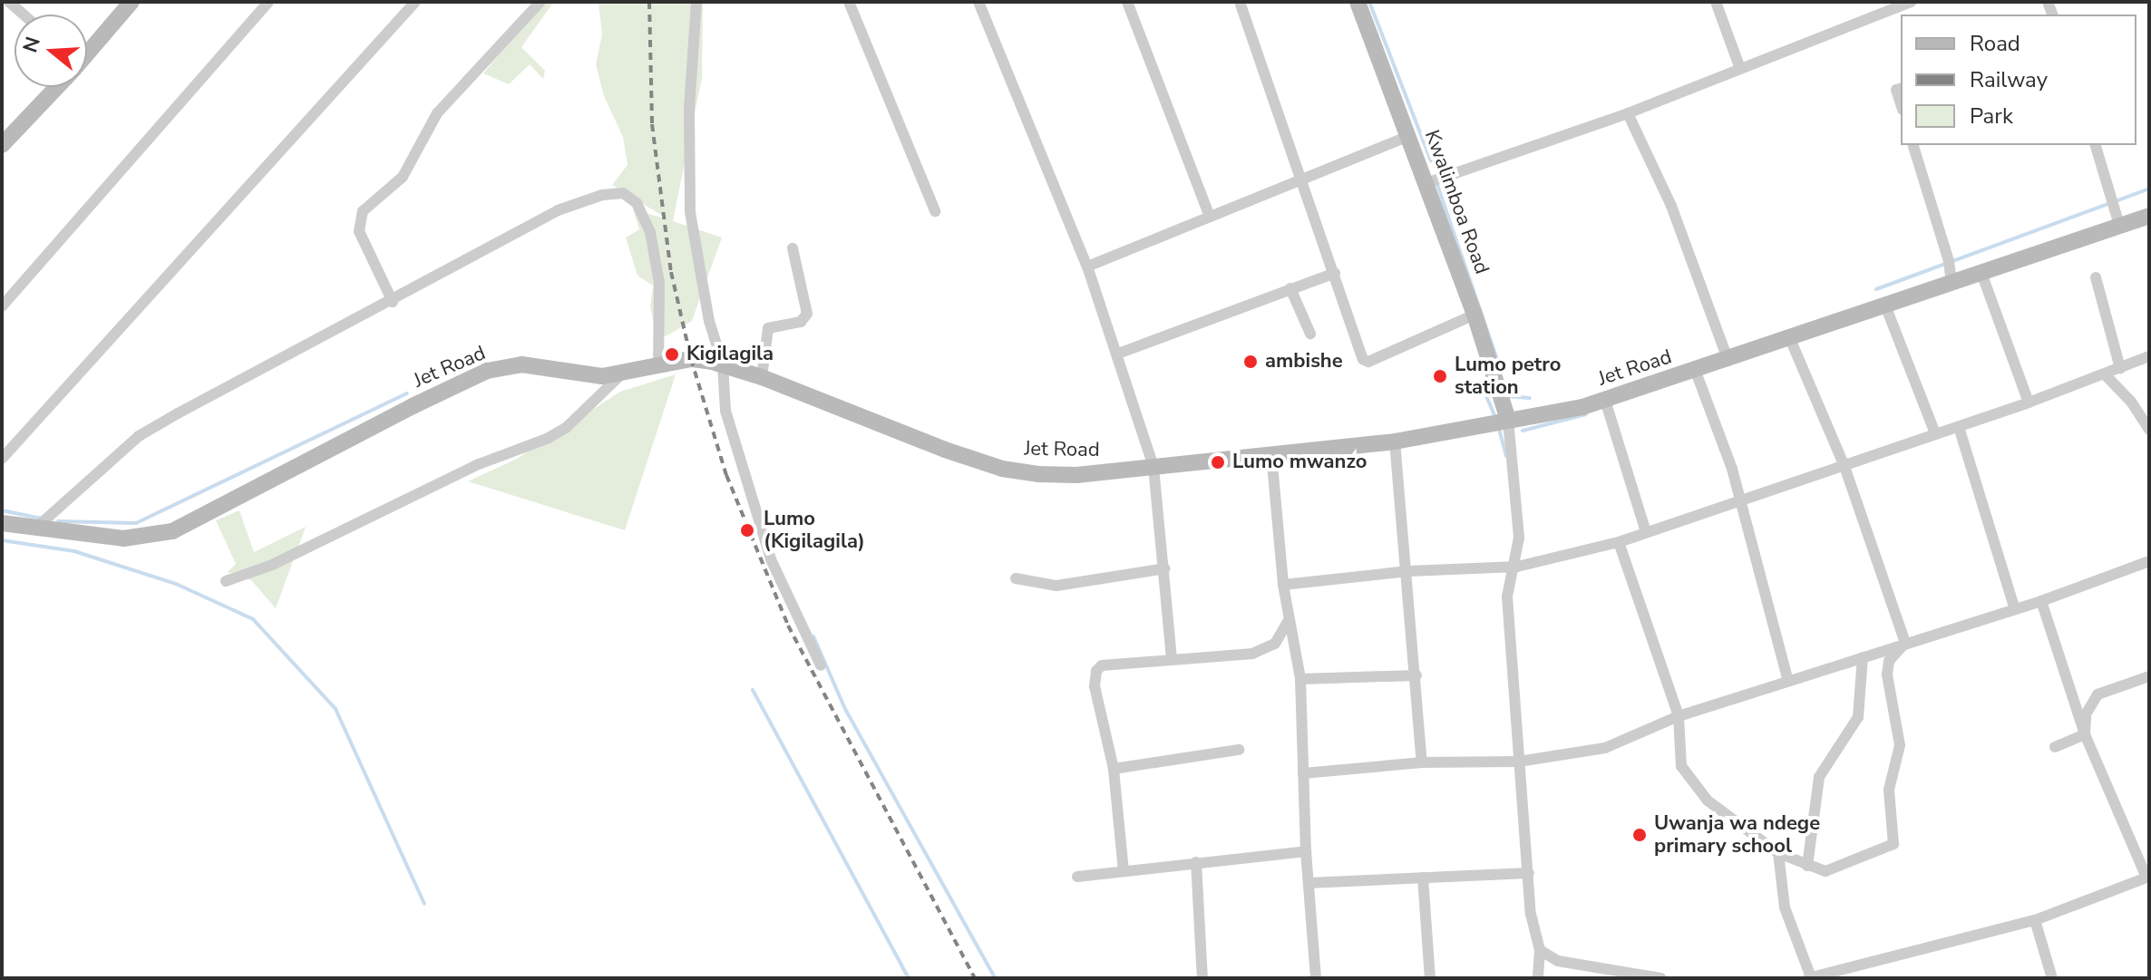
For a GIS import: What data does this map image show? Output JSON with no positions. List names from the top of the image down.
{
  "streets": {
    "main road": ["Kwalimboa Road", "Jet Road"]
  },
  "crossings": [
    ["Kwalimboa Road", "Jet Road"]
  ],
  "places": [
    "Kigilagila",
    "ambishe",
    "Lumo petro station",
    "Lumo mwanzo",
    "Lumo (Kigilagila)",
    "Uwanja wa ndege primary school"
  ],
  "legend": ["Road", "Railway", "Park"],
  "north": "left"
}
